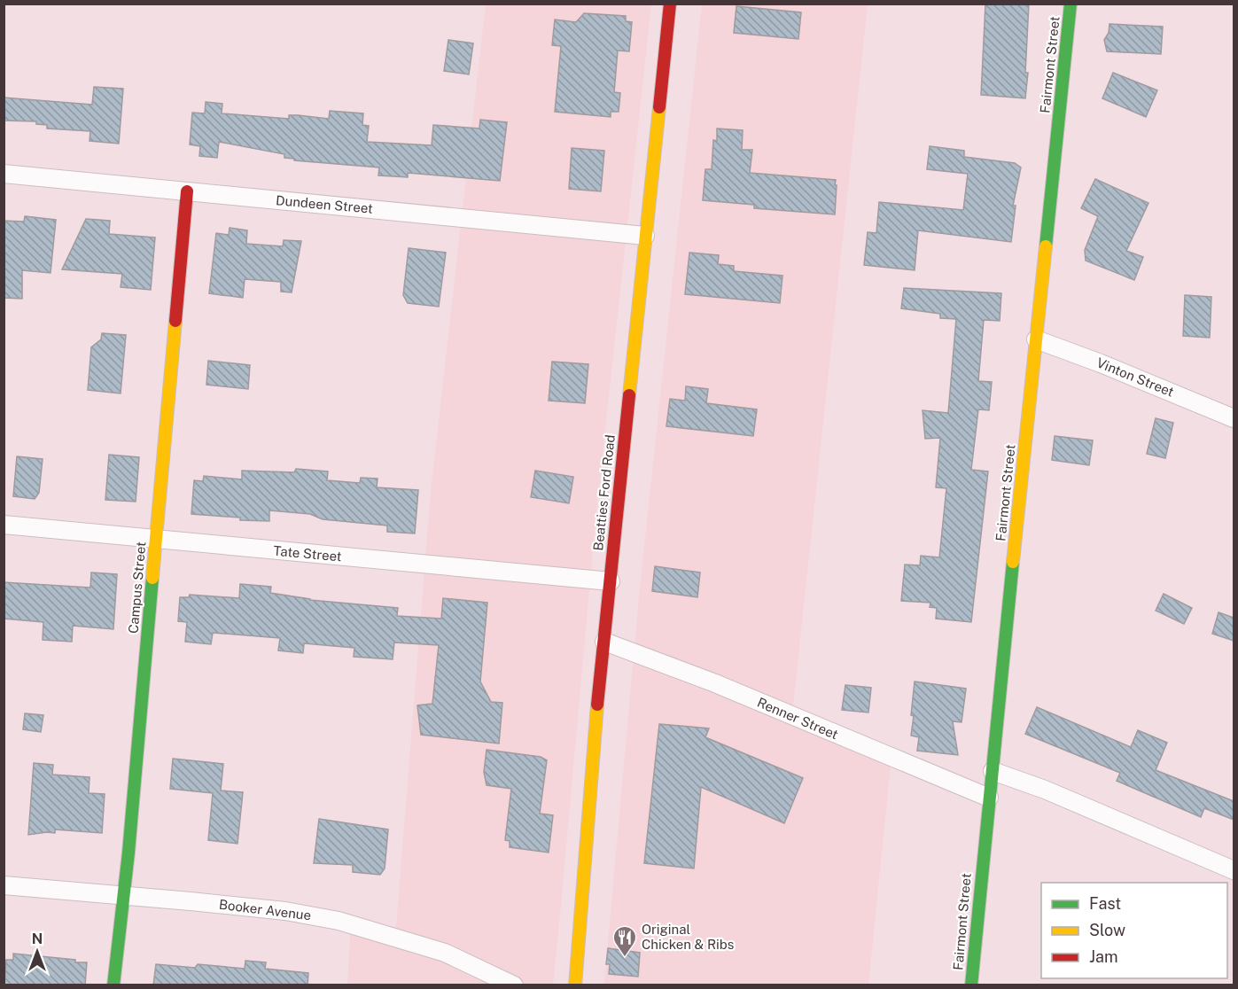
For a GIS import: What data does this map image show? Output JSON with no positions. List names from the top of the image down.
{
  "streets": {
    "street": [
      "Fairmont Street",
      "Dundeen Street",
      "Vinton Street",
      "Beatties Ford Road",
      "Tate Street",
      "Campus Street",
      "Renner Street",
      "Booker Avenue"
    ]
  },
  "crossings": [
    ["Fairmont Street", "Vinton Street"],
    ["Fairmont Street", "Renner Street"],
    ["Dundeen Street", "Beatties Ford Road"],
    ["Dundeen Street", "Campus Street"],
    ["Beatties Ford Road", "Tate Street"],
    ["Beatties Ford Road", "Renner Street"],
    ["Tate Street", "Campus Street"],
    ["Campus Street", "Booker Avenue"]
  ],
  "places": {
    "restaurant": ["Original Chicken & Ribs"]
  },
  "legend": ["Fast", "Slow", "Jam"],
  "north": "top"
}
